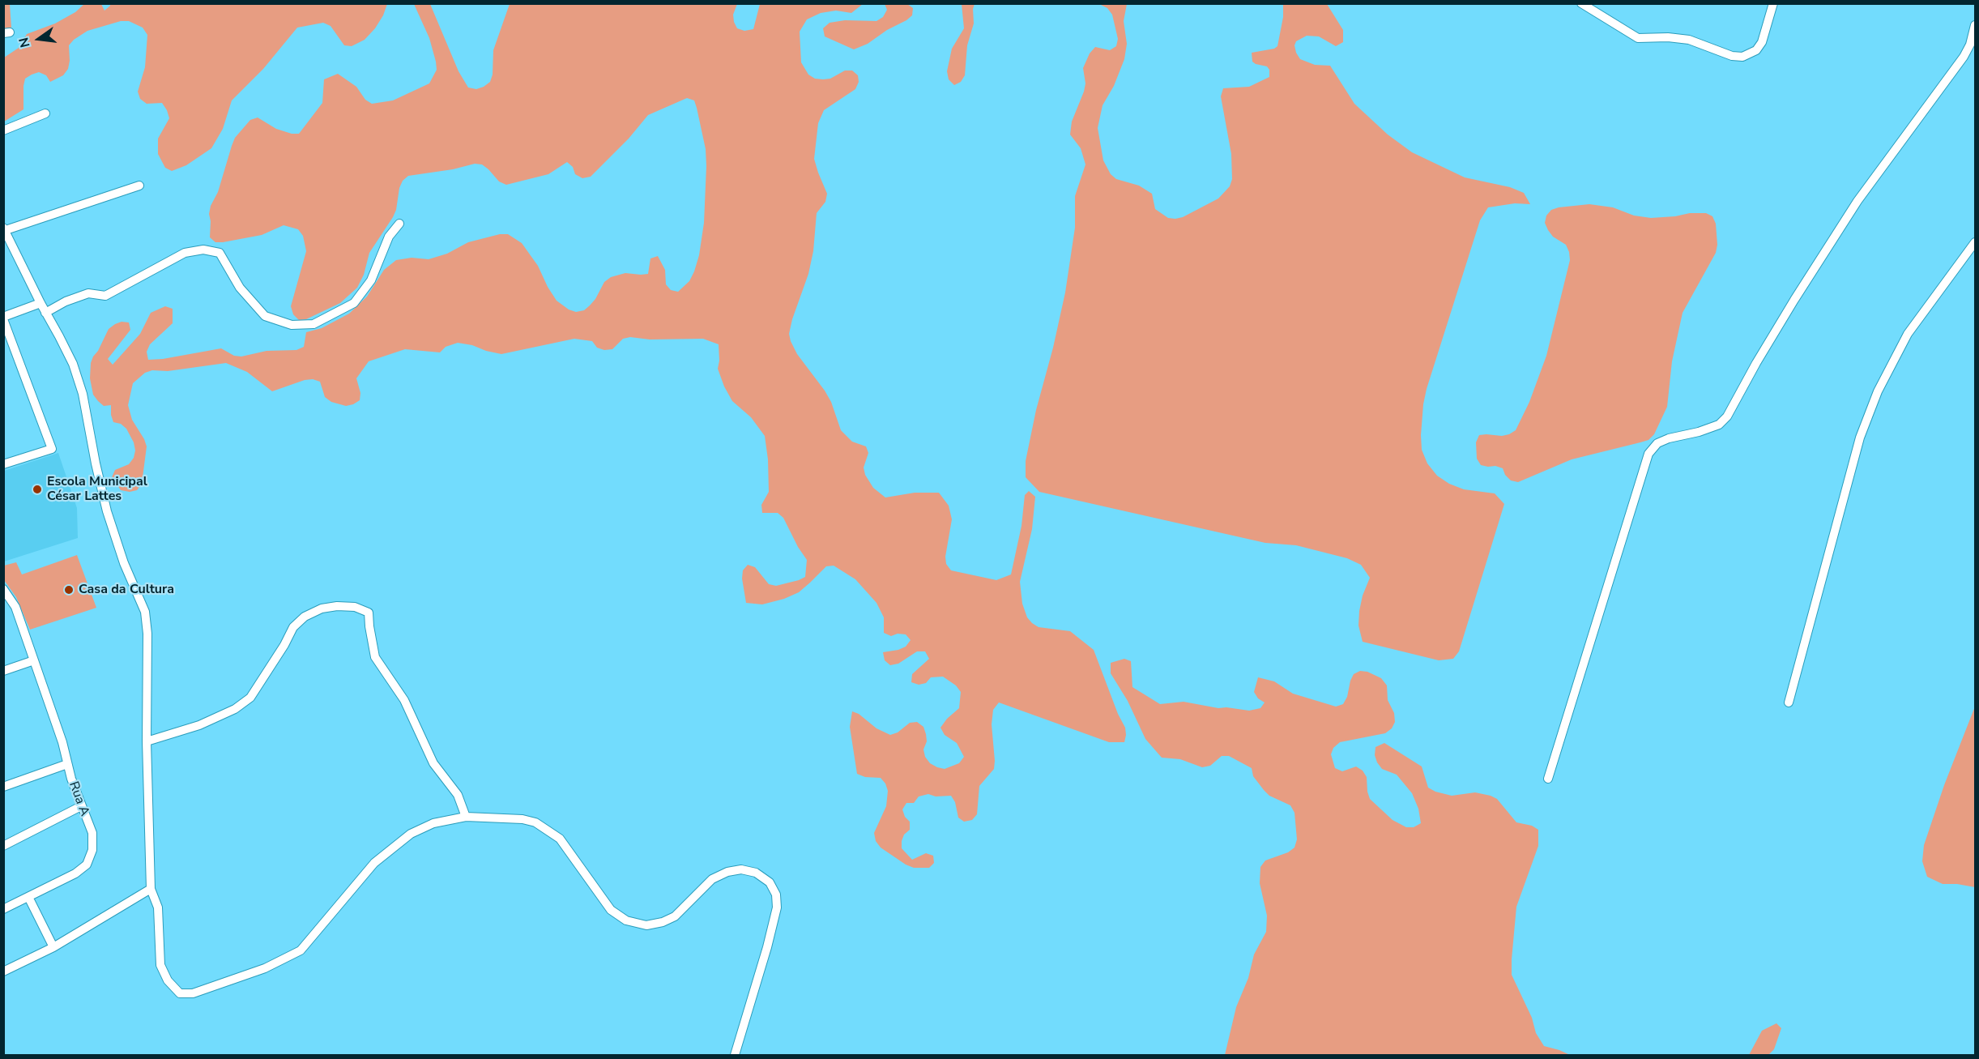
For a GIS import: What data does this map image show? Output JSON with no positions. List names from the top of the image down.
{
  "streets": {
    "street": ["Rua A"]
  },
  "places": ["Escola Municipal César Lattes", "Casa da Cultura"],
  "north": "left"
}
